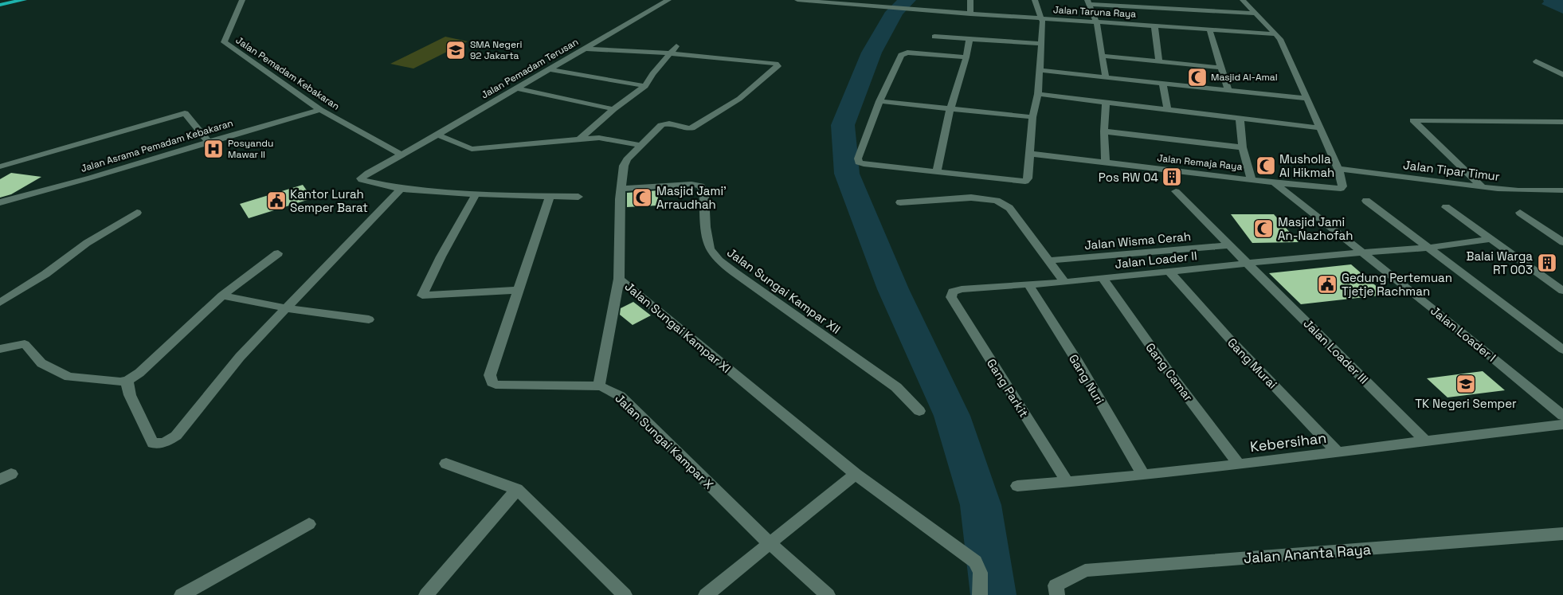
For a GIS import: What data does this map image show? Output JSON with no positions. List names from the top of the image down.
{
  "streets": {
    "street": [
      "Jalan Taruna Raya",
      "Jalan Pemadam Terusan",
      "Jalan Pemadam Kebakaran",
      "Jalan Asrama Pemadam Kebakaran",
      "Jalan Remaja Raya",
      "Jalan Tipar Timur",
      "Jalan Wisma Cerah",
      "Jalan Loader II",
      "Jalan Sungai Kampar XII",
      "Jalan Sungai Kampar XI",
      "Jalan Loader I",
      "Jalan Loader III",
      "Gang Murai",
      "Gang Camar",
      "Gang Nuri",
      "Gang Parkit",
      "Jalan Sungai Kampar X",
      "Kebersihan",
      "Jalan Ananta Raya"
    ]
  },
  "crossings": [
    ["Jalan Taruna Raya", "Jalan Remaja Raya"],
    ["Jalan Pemadam Terusan", "Jalan Pemadam Kebakaran"],
    ["Jalan Pemadam Kebakaran", "Jalan Asrama Pemadam Kebakaran"],
    ["Jalan Remaja Raya", "Jalan Tipar Timur"],
    ["Jalan Remaja Raya", "Jalan Loader I"],
    ["Jalan Wisma Cerah", "Jalan Loader II"],
    ["Jalan Wisma Cerah", "Jalan Loader III"],
    ["Jalan Loader II", "Jalan Loader I"],
    ["Jalan Loader II", "Jalan Loader III"],
    ["Jalan Loader II", "Gang Murai"],
    ["Jalan Loader II", "Gang Camar"],
    ["Jalan Loader II", "Gang Nuri"],
    ["Jalan Loader II", "Gang Parkit"],
    ["Jalan Sungai Kampar XII", "Jalan Sungai Kampar XI"],
    ["Jalan Loader III", "Kebersihan"],
    ["Gang Murai", "Kebersihan"],
    ["Gang Camar", "Kebersihan"],
    ["Gang Nuri", "Kebersihan"],
    ["Gang Parkit", "Kebersihan"]
  ],
  "places": {
    "school or university": ["SMA Negeri 92 Jakarta", "TK Negeri Semper"],
    "mosque": [
      "Masjid Al-Amal",
      "Musholla Al Hikmah",
      "Masjid Jami' Arraudhah",
      "Masjid Jami An-Nazhofah"
    ],
    "hospital": ["Posyandu Mawar II"],
    "building": ["Pos RW 04", "Balai Warga RT 003"],
    "public building": ["Kantor Lurah Semper Barat", "Gedung Pertemuan Tjetje Rachman"]
  }
}
